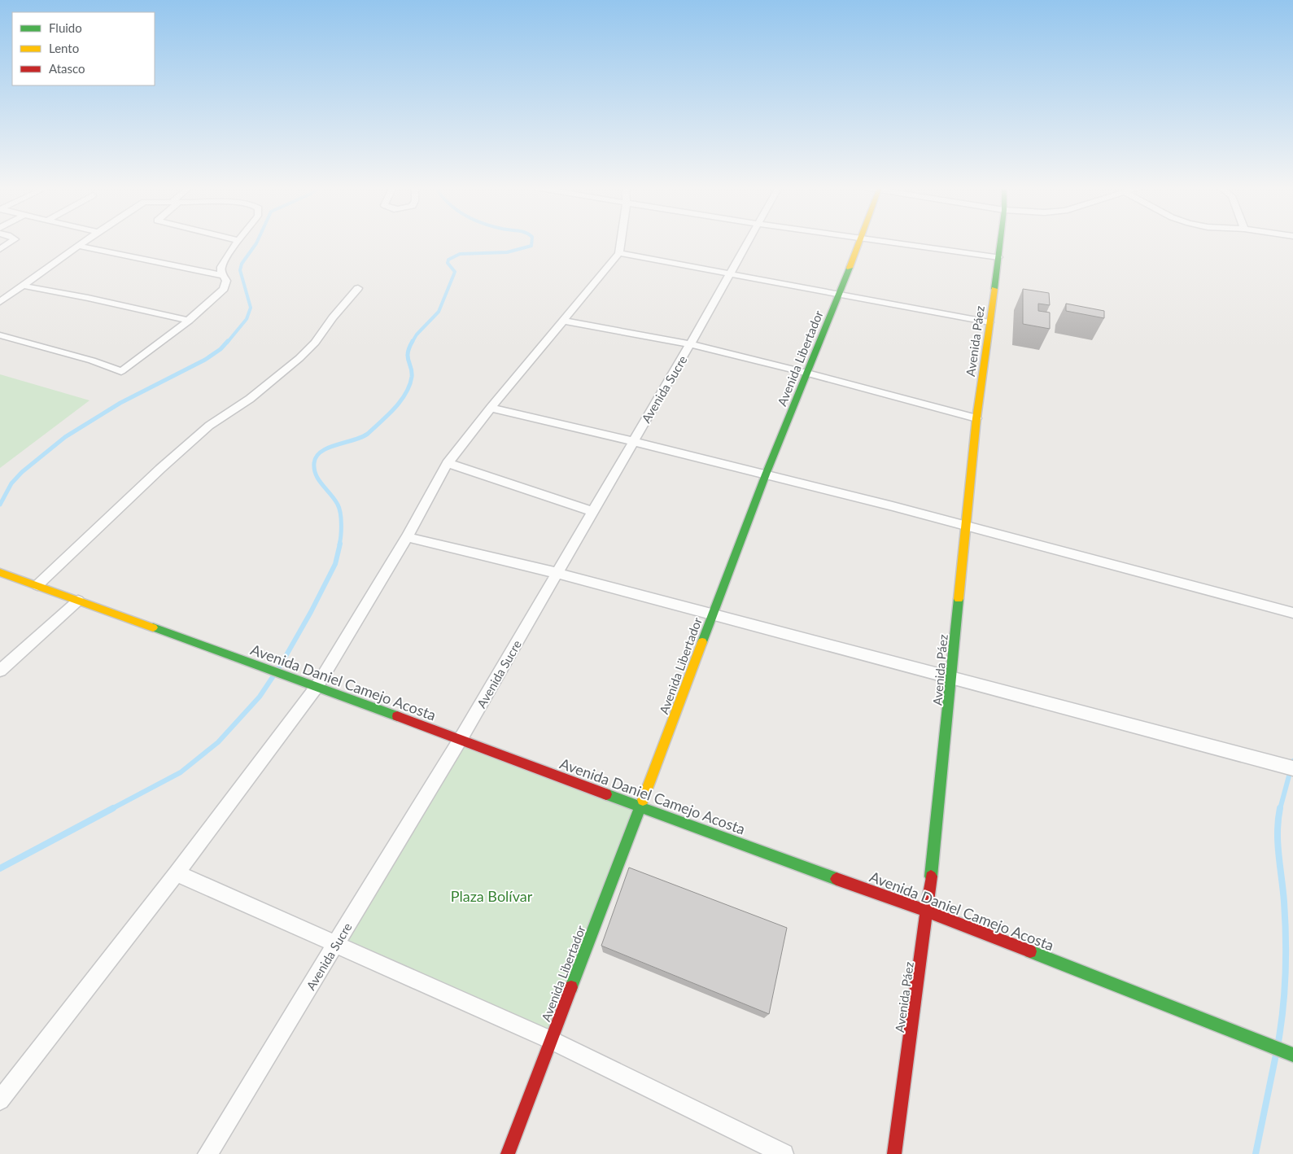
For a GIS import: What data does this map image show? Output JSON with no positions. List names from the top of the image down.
{
  "streets": {
    "main road": ["Avenida Páez", "Avenida Libertador", "Avenida Daniel Camejo Acosta"],
    "street": ["Avenida Sucre"]
  },
  "crossings": [
    ["Avenida Páez", "Avenida Daniel Camejo Acosta"],
    ["Avenida Libertador", "Avenida Daniel Camejo Acosta"],
    ["Avenida Sucre", "Avenida Daniel Camejo Acosta"]
  ],
  "parks": ["Plaza Bolívar"],
  "legend": ["Fluido", "Lento", "Atasco"]
}
